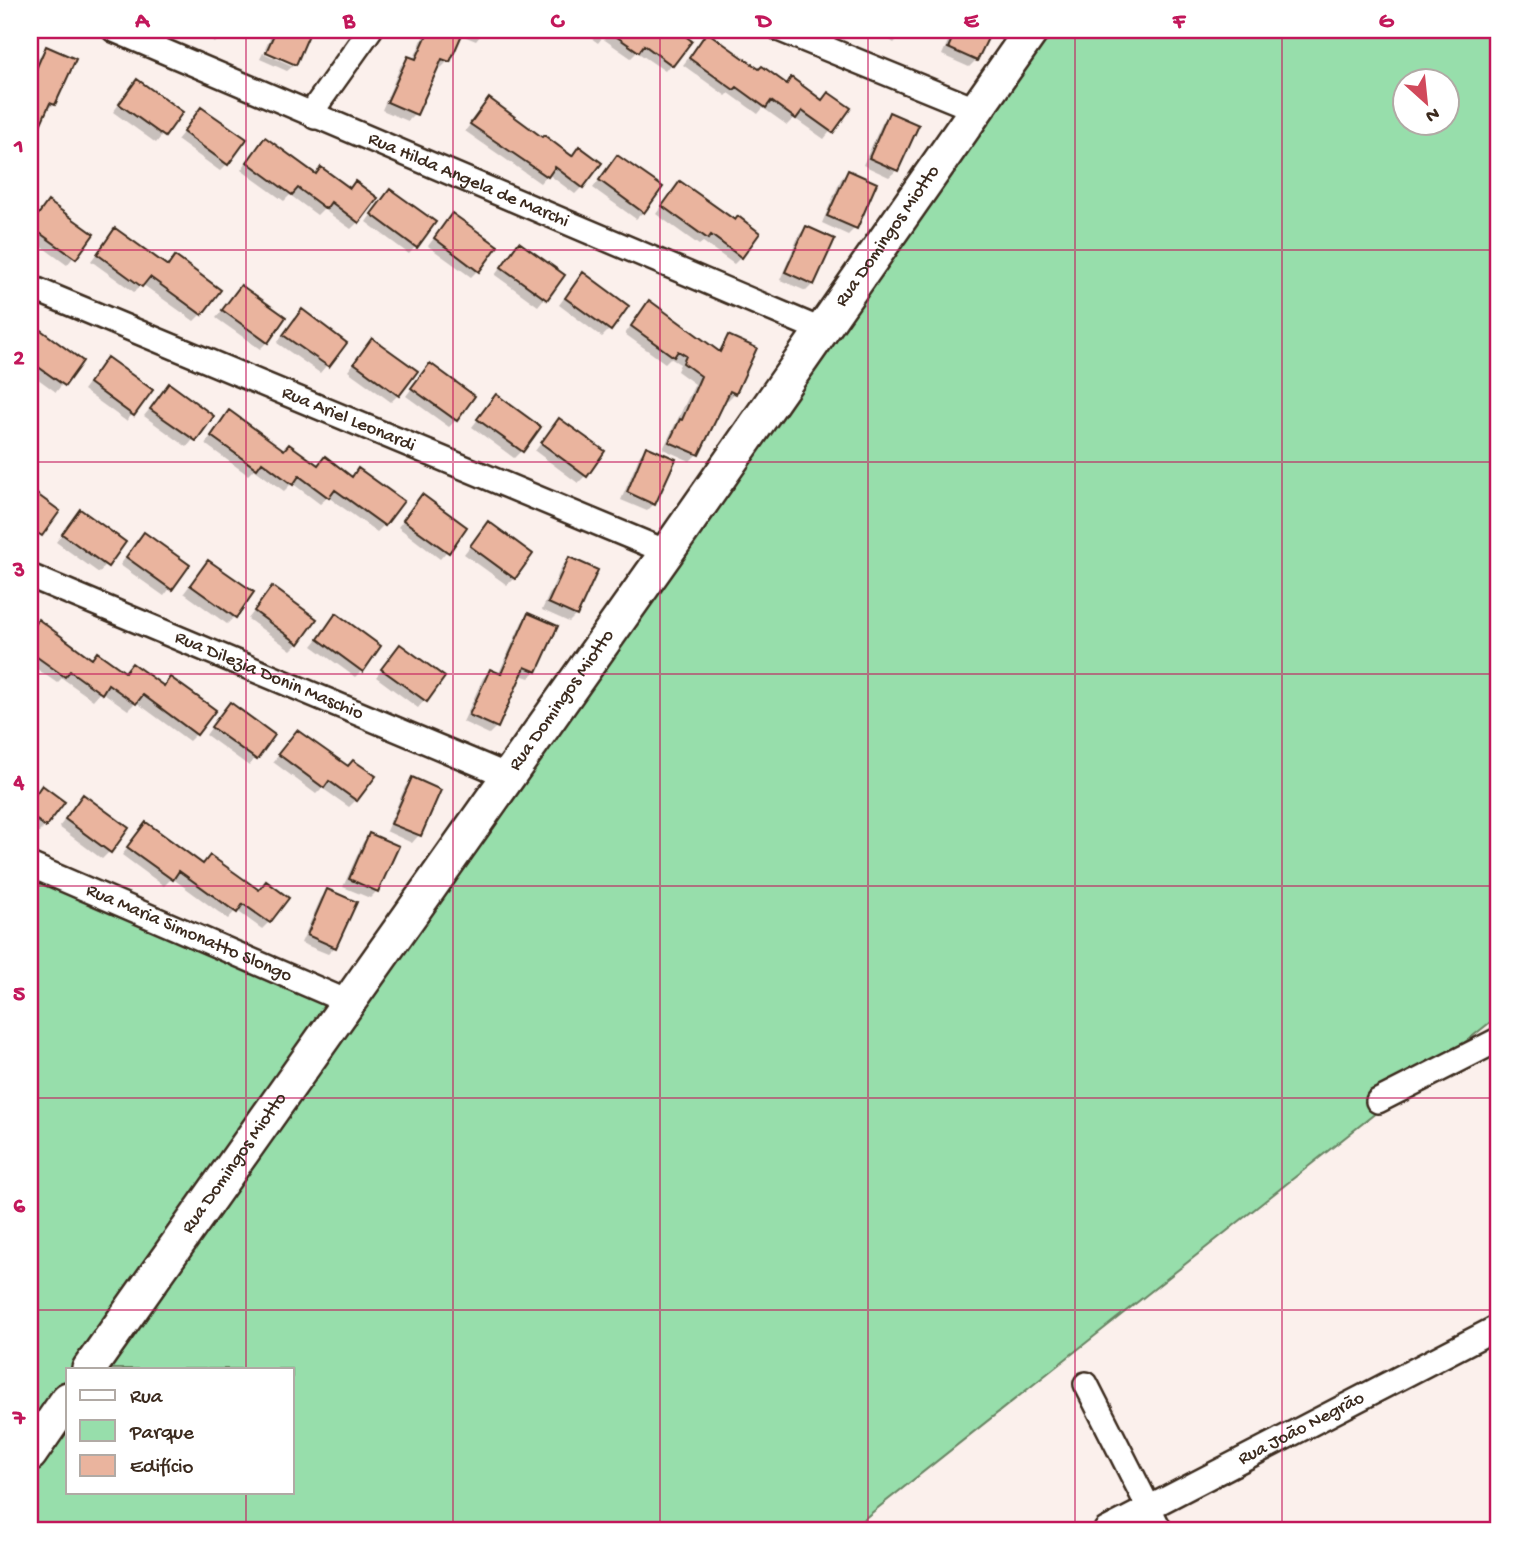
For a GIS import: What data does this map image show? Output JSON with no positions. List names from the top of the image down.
{
  "streets": {
    "street": [
      "Rua Hilda Angela de Marchi",
      "Rua Domingos Miotto",
      "Rua Ariel Leonardi",
      "Rua Dilezia Donin Maschio",
      "Rua Maria Simonatto Slongo",
      "Rua João Negrão"
    ]
  },
  "crossings": [
    ["Rua Hilda Angela de Marchi", "Rua Domingos Miotto"],
    ["Rua Domingos Miotto", "Rua Ariel Leonardi"],
    ["Rua Domingos Miotto", "Rua Dilezia Donin Maschio"],
    ["Rua Domingos Miotto", "Rua Maria Simonatto Slongo"]
  ],
  "legend": ["Rua", "Parque", "Edifício"],
  "north": "bottom right",
  "grid": {
    "columns": [
      "A",
      "B",
      "C",
      "D",
      "E",
      "F",
      "G"
    ],
    "rows": [
      "1",
      "2",
      "3",
      "4",
      "5",
      "6",
      "7"
    ]
  }
}
